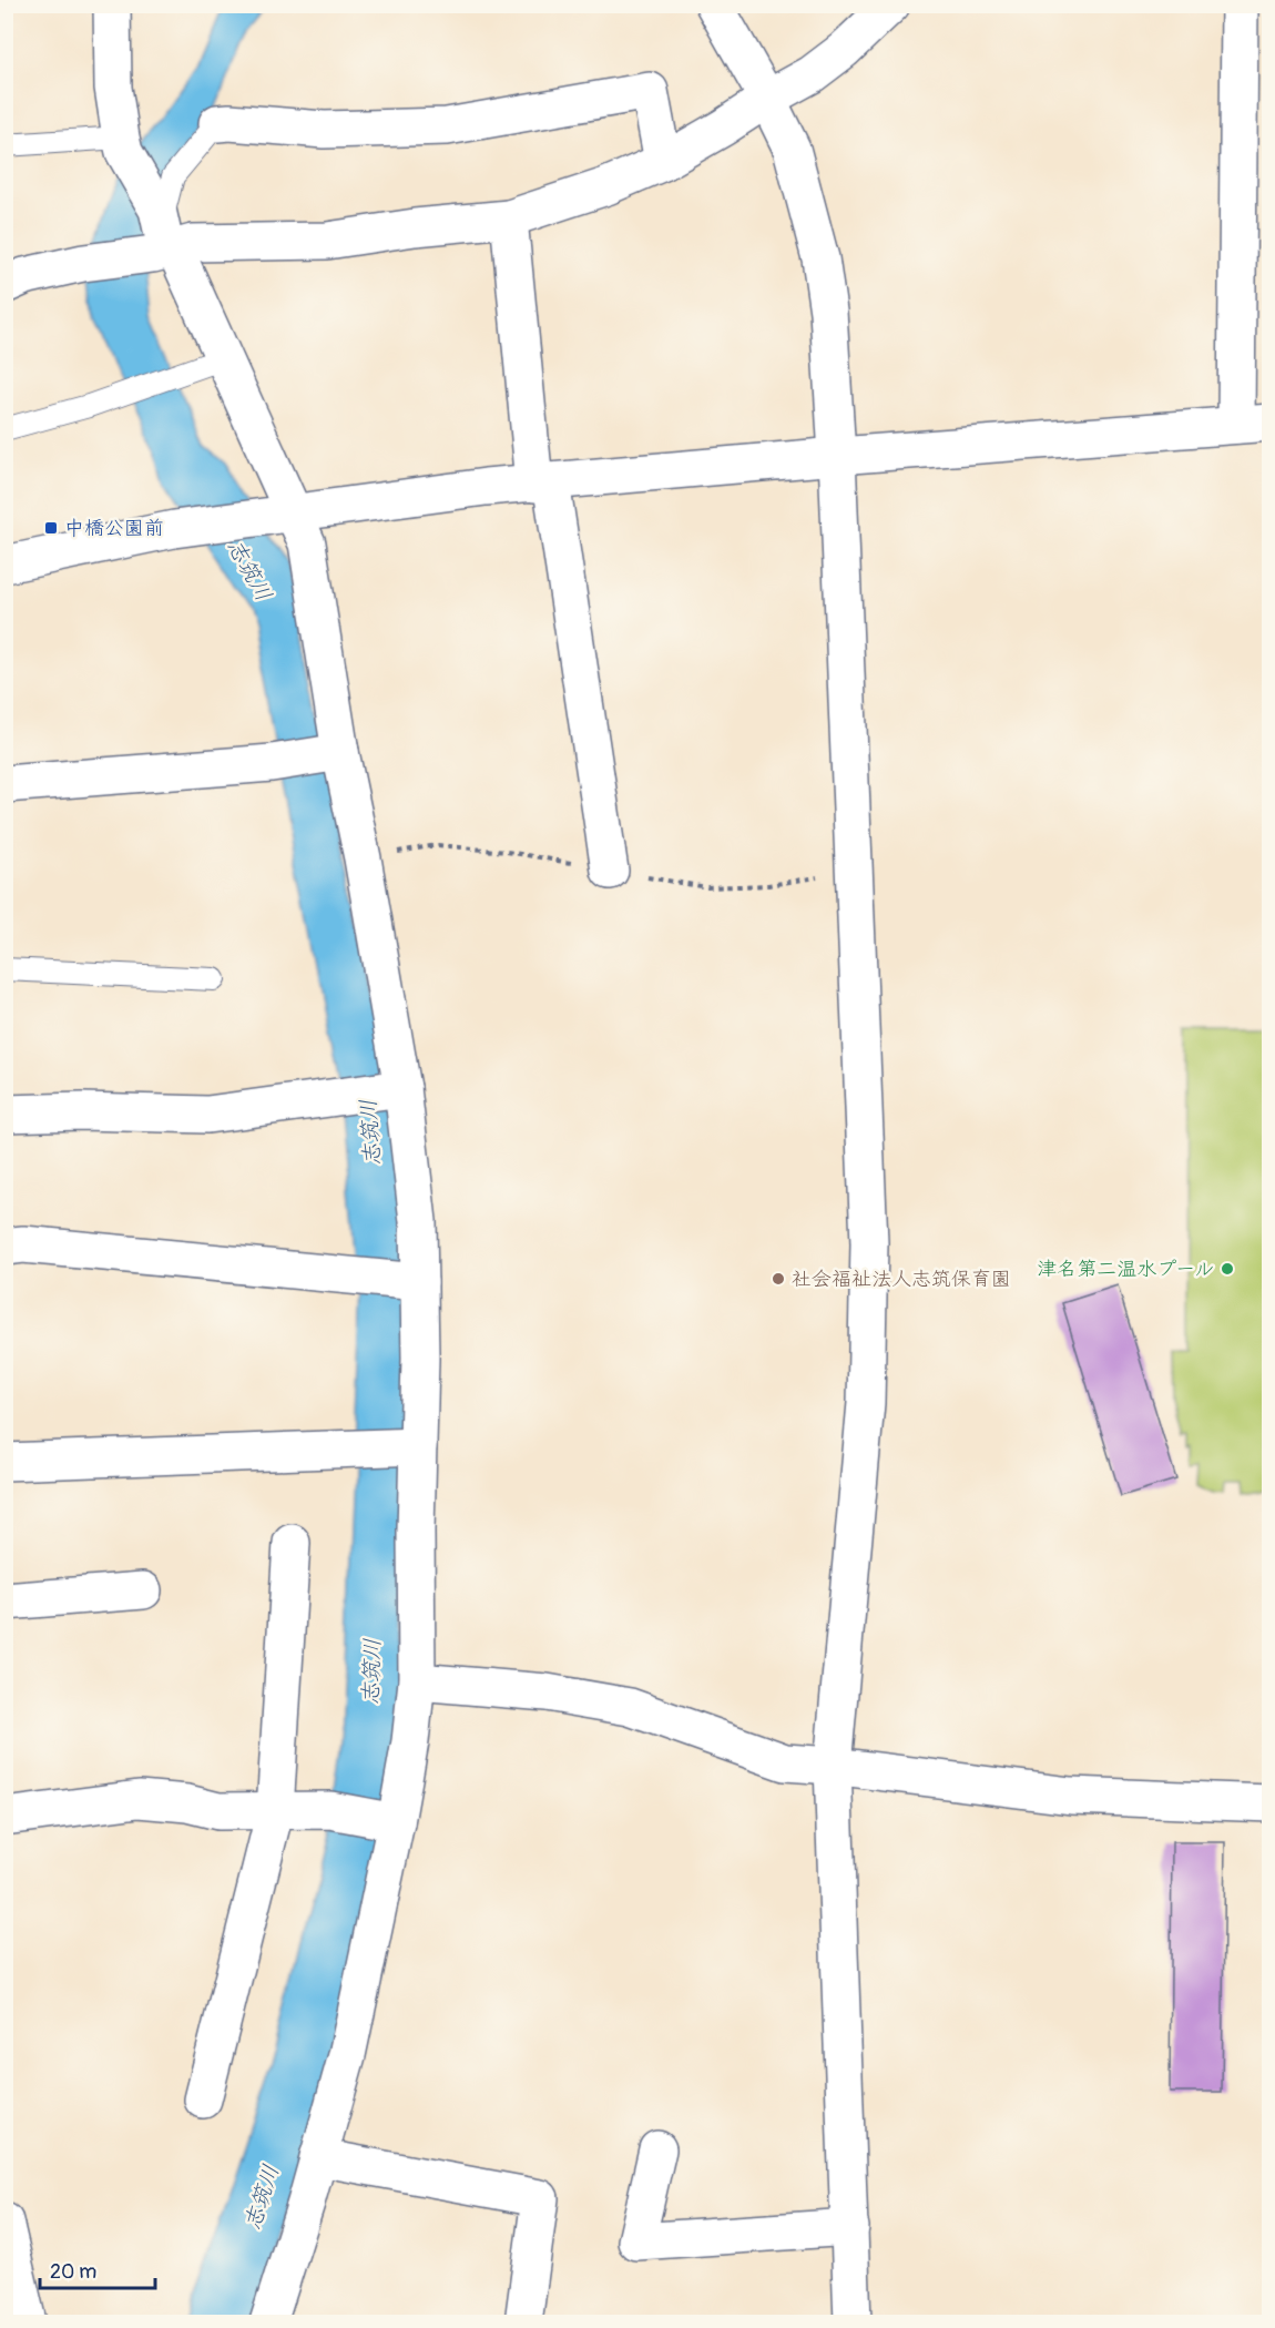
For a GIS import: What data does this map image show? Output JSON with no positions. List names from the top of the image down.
{
  "water": ["志筑川"],
  "places": {
    "transit": ["中橋公園前"],
    "other": ["津名第二温水プール", "社会福祉法人志筑保育園"]
  },
  "scale_bar": "20 m"
}
